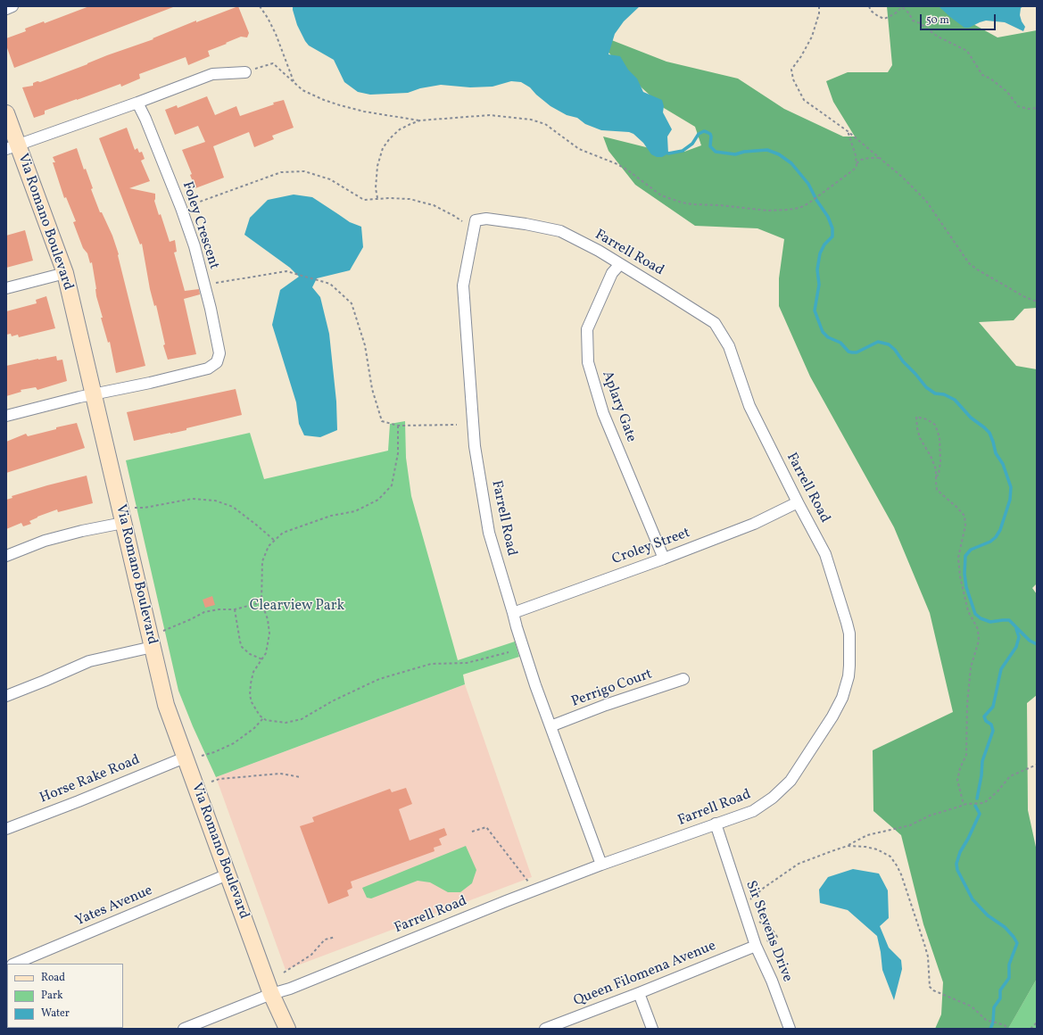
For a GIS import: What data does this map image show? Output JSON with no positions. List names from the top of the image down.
{
  "streets": {
    "street": [
      "Via Romano Boulevard",
      "Foley Crescent",
      "Farrell Road",
      "Aplary Gate",
      "Croley Street",
      "Perrigo Court",
      "Horse Rake Road",
      "Yates Avenue",
      "Sir Stevens Drive",
      "Queen Filomena Avenue"
    ]
  },
  "crossings": [
    ["Via Romano Boulevard", "Foley Crescent"],
    ["Via Romano Boulevard", "Farrell Road"],
    ["Via Romano Boulevard", "Horse Rake Road"],
    ["Via Romano Boulevard", "Yates Avenue"],
    ["Farrell Road", "Aplary Gate"],
    ["Farrell Road", "Croley Street"],
    ["Farrell Road", "Perrigo Court"],
    ["Farrell Road", "Sir Stevens Drive"],
    ["Aplary Gate", "Croley Street"],
    ["Sir Stevens Drive", "Queen Filomena Avenue"]
  ],
  "parks": ["Clearview Park"],
  "legend": ["Road", "Park", "Water"],
  "scale_bar": "50 m"
}
